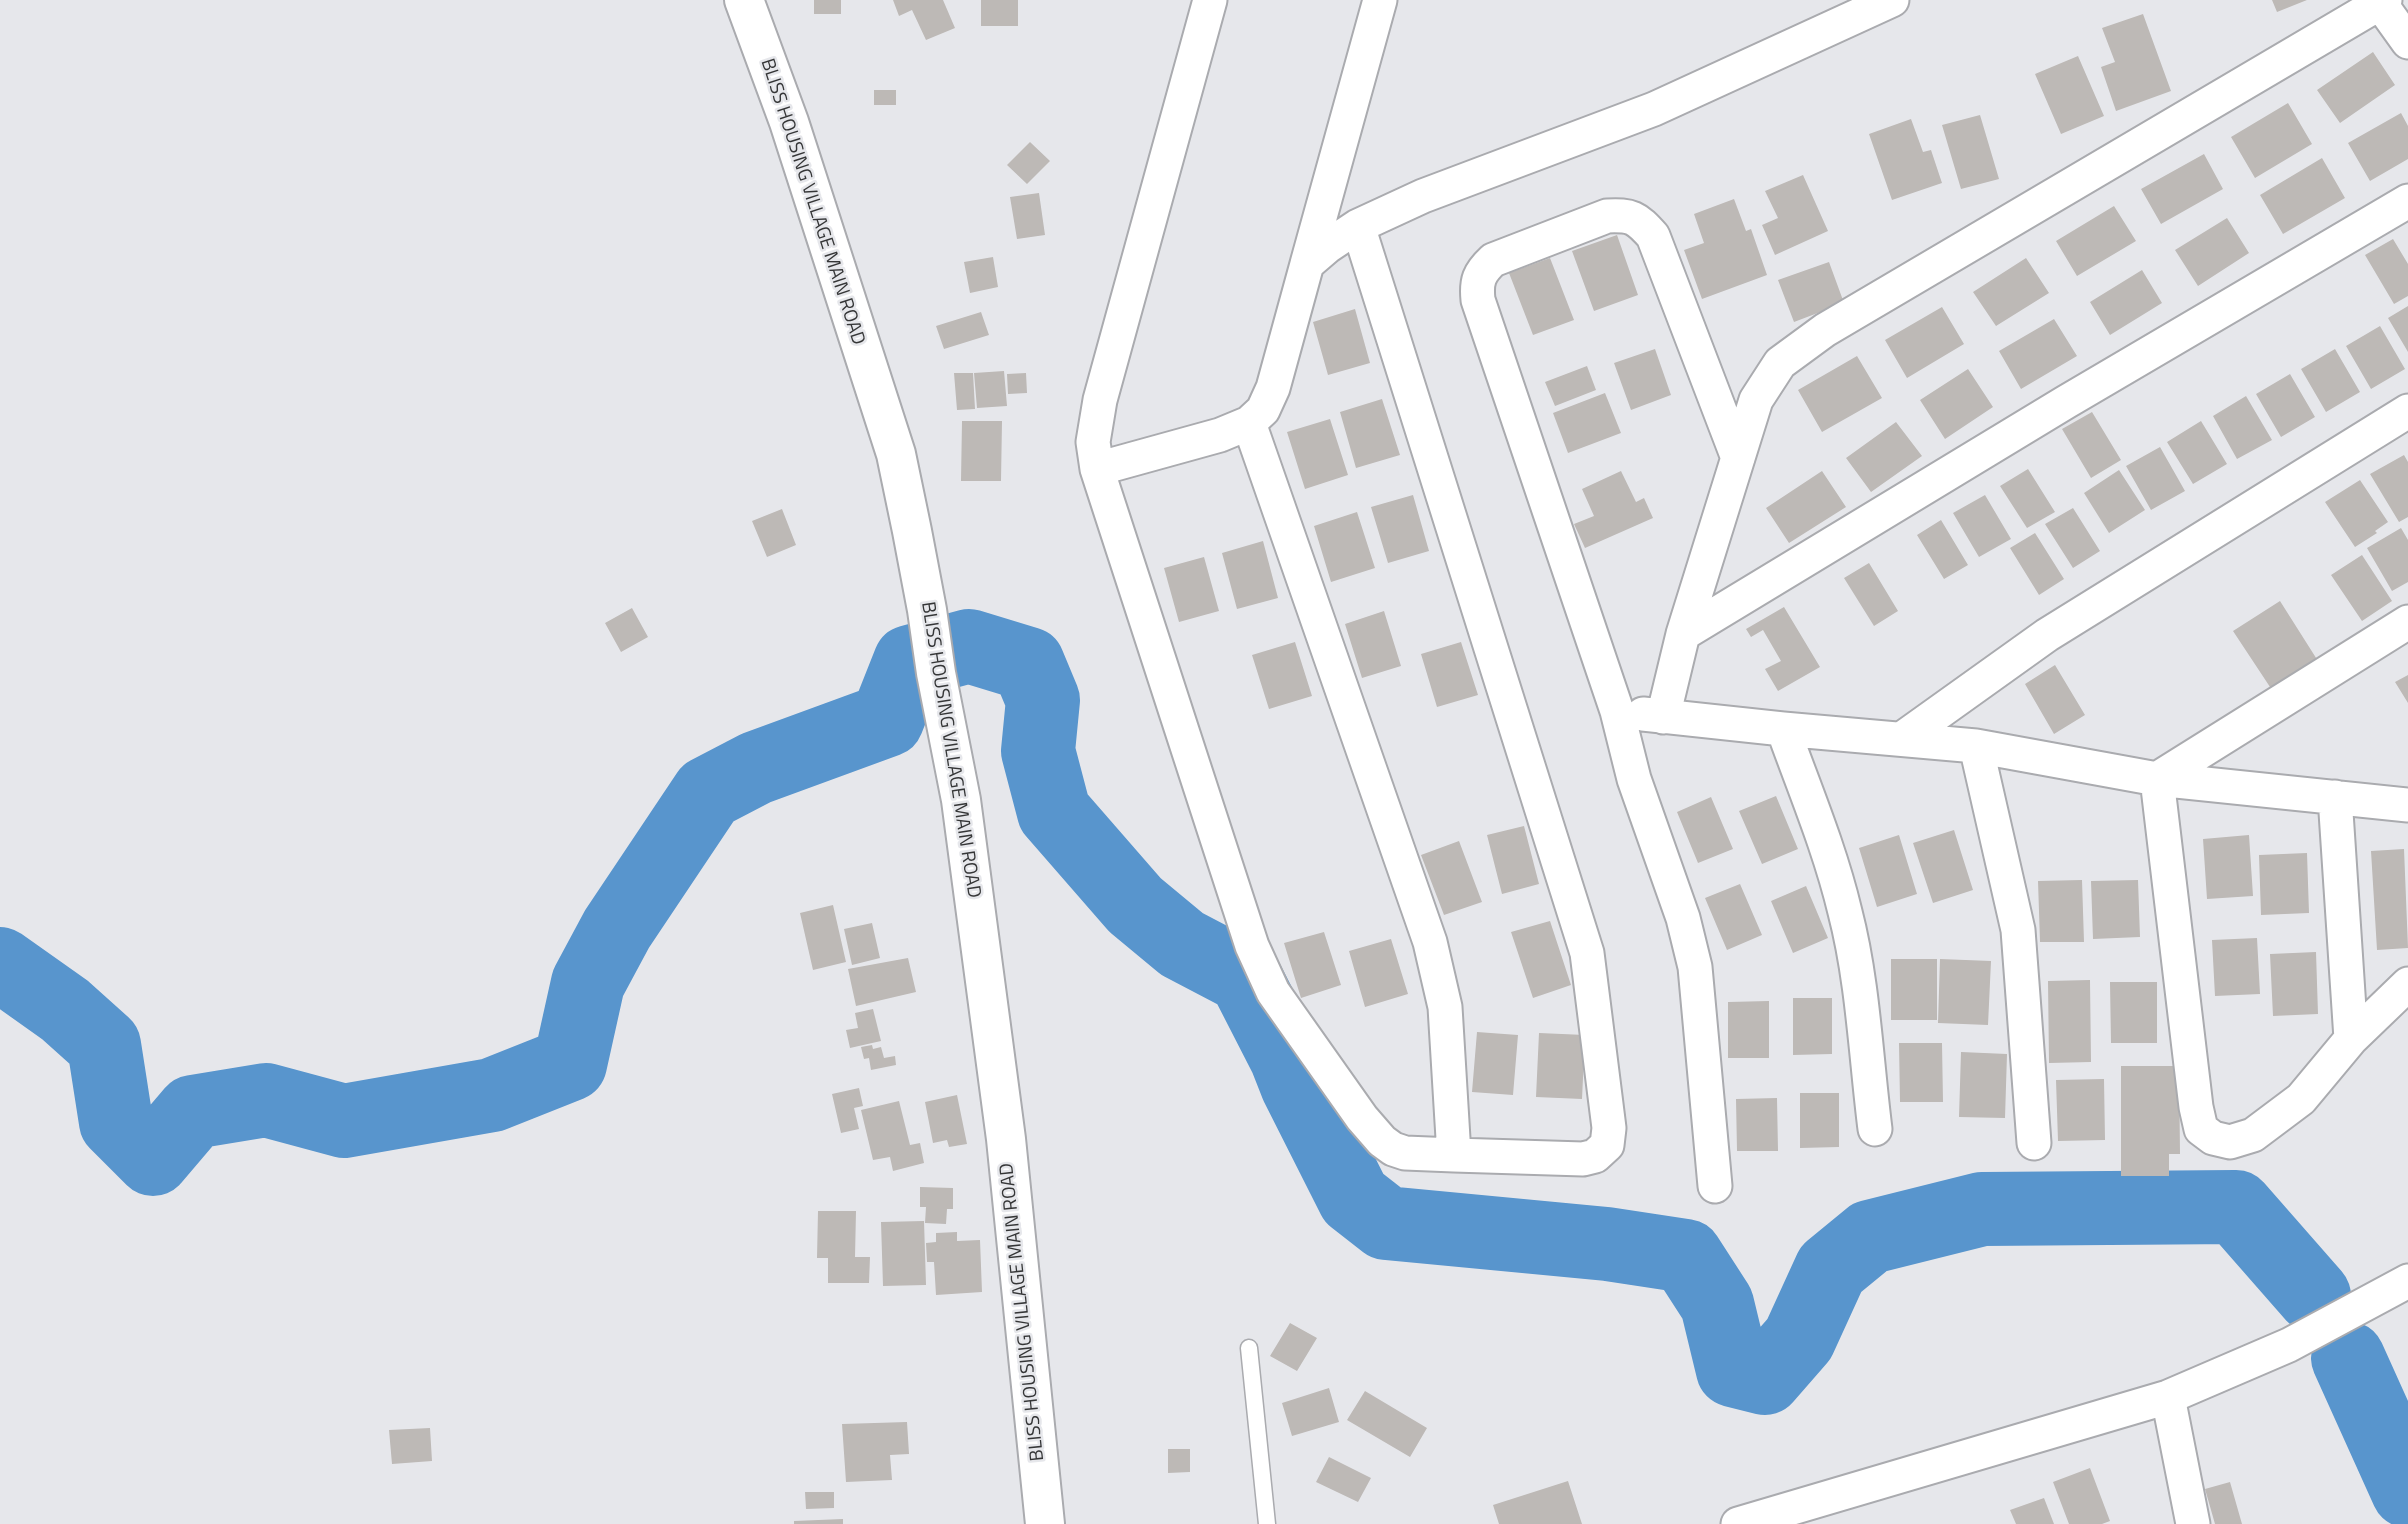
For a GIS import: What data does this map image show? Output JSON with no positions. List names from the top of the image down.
{
  "streets": {
    "street": ["BLISS HOUSING VILLAGE MAIN ROAD"]
  }
}
